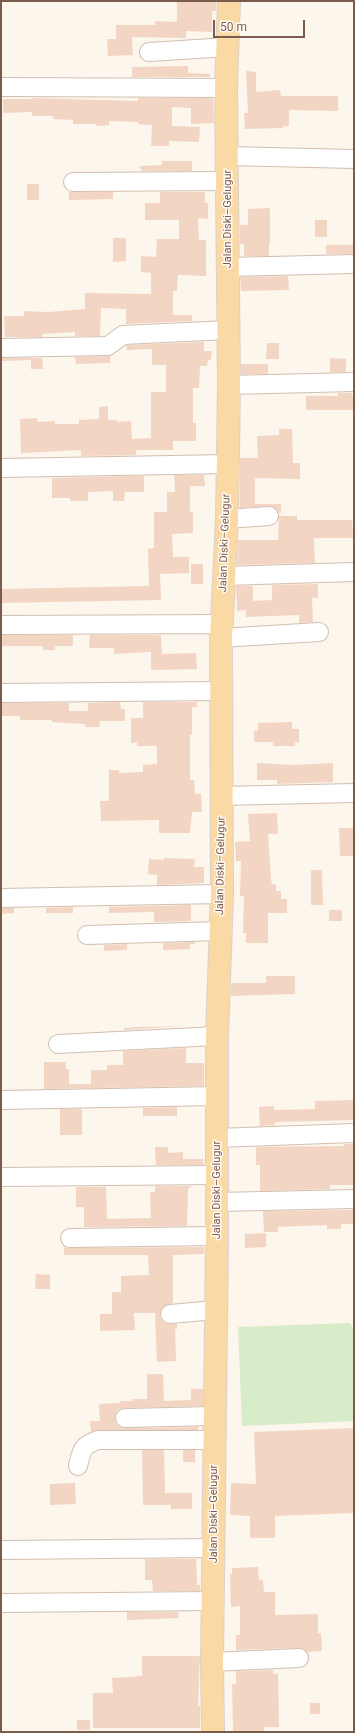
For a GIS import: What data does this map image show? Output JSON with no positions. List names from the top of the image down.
{
  "streets": {
    "main road": ["Jalan Diski–Gelugur"]
  },
  "scale_bar": "50 m"
}
